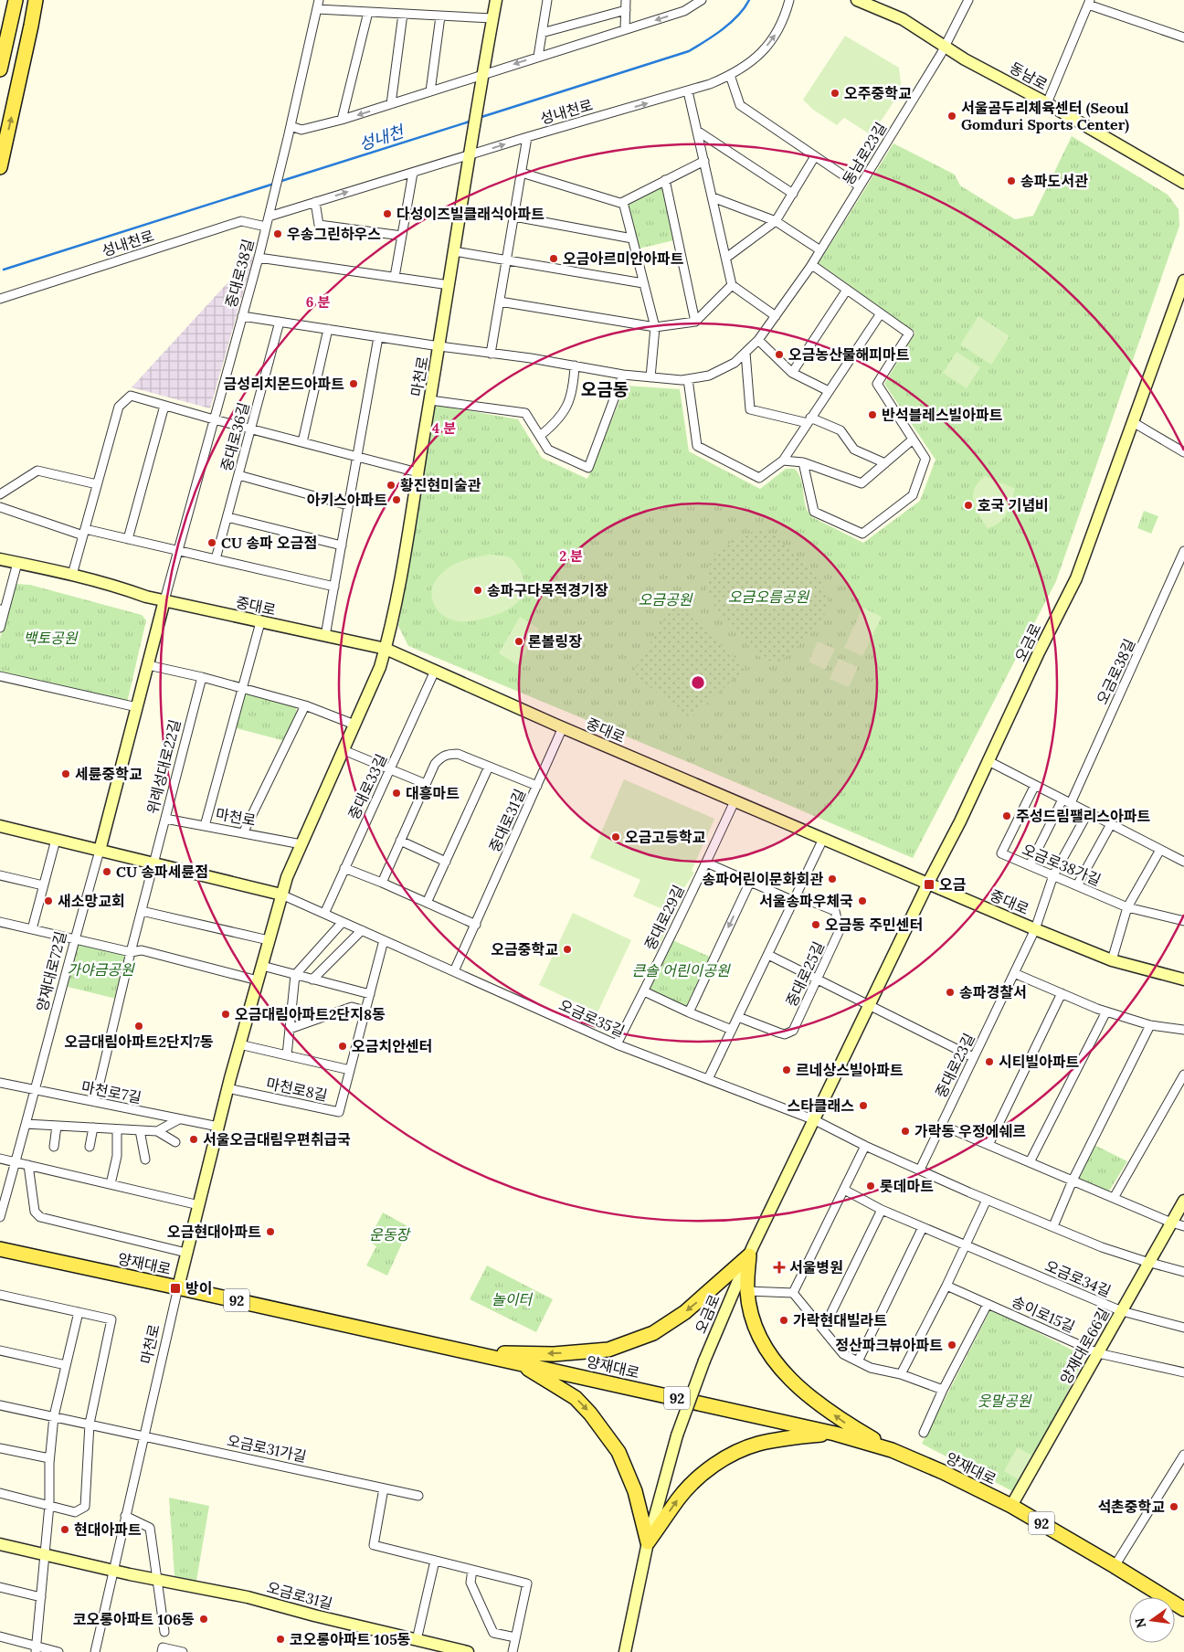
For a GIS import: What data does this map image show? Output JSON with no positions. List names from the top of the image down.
{
  "streets": {
    "main road": [
      "동남로",
      "마천로",
      "중대로",
      "오금로",
      "양재대로72길",
      "양재대로",
      "92",
      "양재대로66길",
      "오금로31길"
    ],
    "street": [
      "성내천로",
      "동남로23길",
      "중대로38길",
      "중대로36길",
      "오금로38길",
      "위례성대로22길",
      "중대로33길",
      "중대로31길",
      "오금로38가길",
      "중대로29길",
      "중대로25길",
      "오금로35길",
      "중대로23길",
      "마천로8길",
      "마천로7길",
      "오금로34길",
      "송이로15길",
      "오금로31가길"
    ]
  },
  "crossings": [
    ["동남로", "동남로23길"],
    ["성내천로", "중대로38길"],
    ["성내천로", "마천로"],
    ["동남로23길", "중대로38길"],
    ["동남로23길", "마천로"],
    ["동남로23길", "중대로36길"],
    ["중대로38길", "중대로"],
    ["중대로38길", "양재대로72길"],
    ["마천로", "중대로"],
    ["마천로", "위례성대로22길"],
    ["마천로", "오금로35길"],
    ["마천로", "마천로8길"],
    ["마천로", "마천로7길"],
    ["마천로", "양재대로"],
    ["마천로", "오금로31가길"],
    ["마천로", "오금로31길"],
    ["중대로", "오금로"],
    ["중대로", "중대로33길"],
    ["중대로", "중대로31길"],
    ["중대로", "중대로29길"],
    ["중대로", "양재대로72길"],
    ["중대로", "중대로23길"],
    ["오금로", "오금로35길"],
    ["오금로38길", "오금로38가길"],
    ["위례성대로22길", "마천로7길"],
    ["중대로33길", "오금로35길"],
    ["중대로31길", "오금로35길"],
    ["오금로38가길", "중대로23길"],
    ["중대로29길", "중대로25길"],
    ["중대로29길", "오금로35길"],
    ["양재대로72길", "마천로7길"],
    ["오금로35길", "중대로23길"],
    ["오금로35길", "마천로8길"],
    ["오금로35길", "양재대로66길"],
    ["양재대로", "양재대로66길"],
    ["오금로34길", "양재대로66길"],
    ["송이로15길", "양재대로66길"]
  ],
  "one_way": ["성내천로"],
  "districts": ["오금동"],
  "water": ["성내천"],
  "parks": [
    "오금오름공원",
    "오금공원",
    "백토공원",
    "가야금공원",
    "큰솔 어린이공원",
    "운동장",
    "놀이터",
    "웃말공원"
  ],
  "places": {
    "other": [
      "오주중학교",
      "서울곰두리체육센터 (Seoul Gomduri Sports Center)",
      "송파도서관",
      "다성이즈빌클래식아파트",
      "우송그린하우스",
      "오금아르미안아파트",
      "오금농산물해피마트",
      "금성리치몬드아파트",
      "반석블레스빌아파트",
      "황진현미술관",
      "아키스아파트",
      "호국 기념비",
      "CU 송파 오금점",
      "송파구다목적경기장",
      "론볼링장",
      "세륜중학교",
      "대흥마트",
      "주성드림팰리스아파트",
      "오금고등학교",
      "CU 송파세륜점",
      "송파어린이문화회관",
      "새소망교회",
      "서울송파우체국",
      "오금동 주민센터",
      "오금중학교",
      "송파경찰서",
      "오금대림아파트2단지8동",
      "오금대림아파트2단지7동",
      "오금치안센터",
      "시티빌아파트",
      "르네상스빌아파트",
      "스타클래스",
      "가락동 우정에쉐르",
      "서울오금대림우편취급국",
      "롯데마트",
      "오금현대아파트",
      "가락현대빌라트",
      "정산파크뷰아파트",
      "석촌중학교",
      "현대아파트",
      "코오롱아파트 106동",
      "코오롱아파트 105동"
    ],
    "transit": ["오금", "방이"],
    "health": ["서울병원"]
  },
  "north": "left",
  "rings": ["6 분", "4 분", "2 분"]
}
